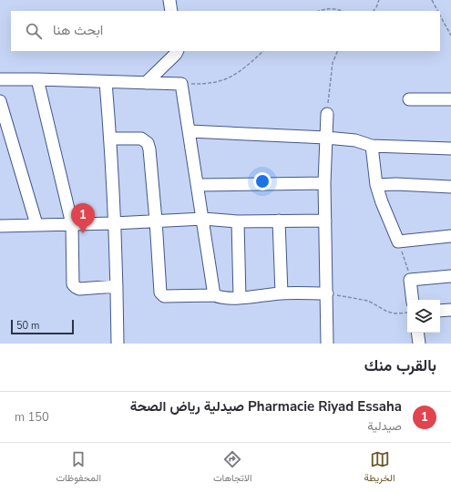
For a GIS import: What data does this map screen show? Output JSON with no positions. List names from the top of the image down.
{
  "scale_bar": "50 m",
  "page": {
    "search": "ابحث هنا",
    "pins": "1",
    "scale": "50 m",
    "heading": "بالقرب منك",
    "list": [
      {
        "mark": "1",
        "name": "Pharmacie Riyad Essaha صيدلية رياض الصحة",
        "note": "صيدلية",
        "value": "150 m"
      }
    ],
    "nav": ["الخريطة", "الاتجاهات", "المحفوظات"]
  }
}
